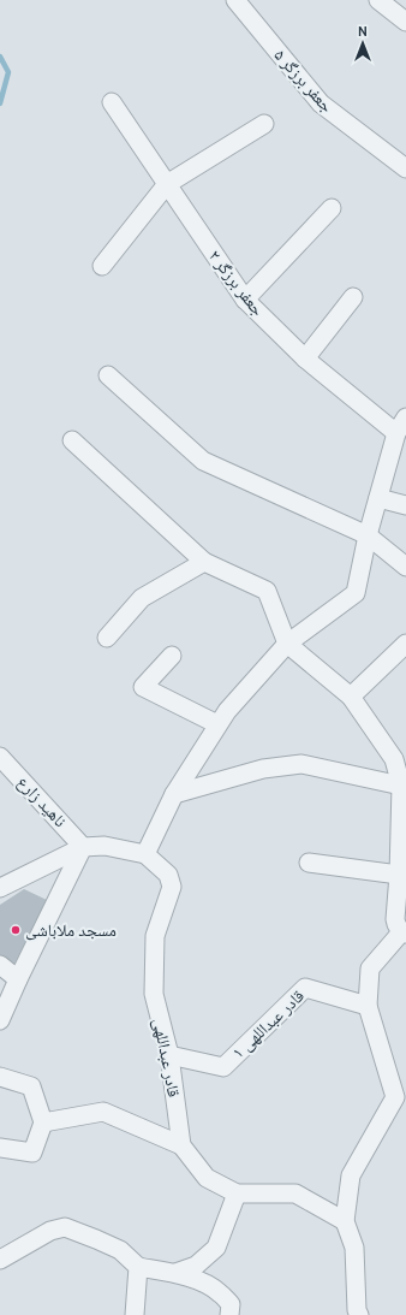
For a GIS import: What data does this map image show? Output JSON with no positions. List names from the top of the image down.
{
  "streets": {
    "street": [
      "جعفر برزگر ۵",
      "جعفر برزگر ۲",
      "ناهید زارع",
      "قادر عبداللهی ۱",
      "قادر عبداللهی"
    ]
  },
  "crossings": [
    ["قادر عبداللهی ۱", "قادر عبداللهی"]
  ],
  "places": ["مسجد ملاباشی"],
  "north": "top"
}
